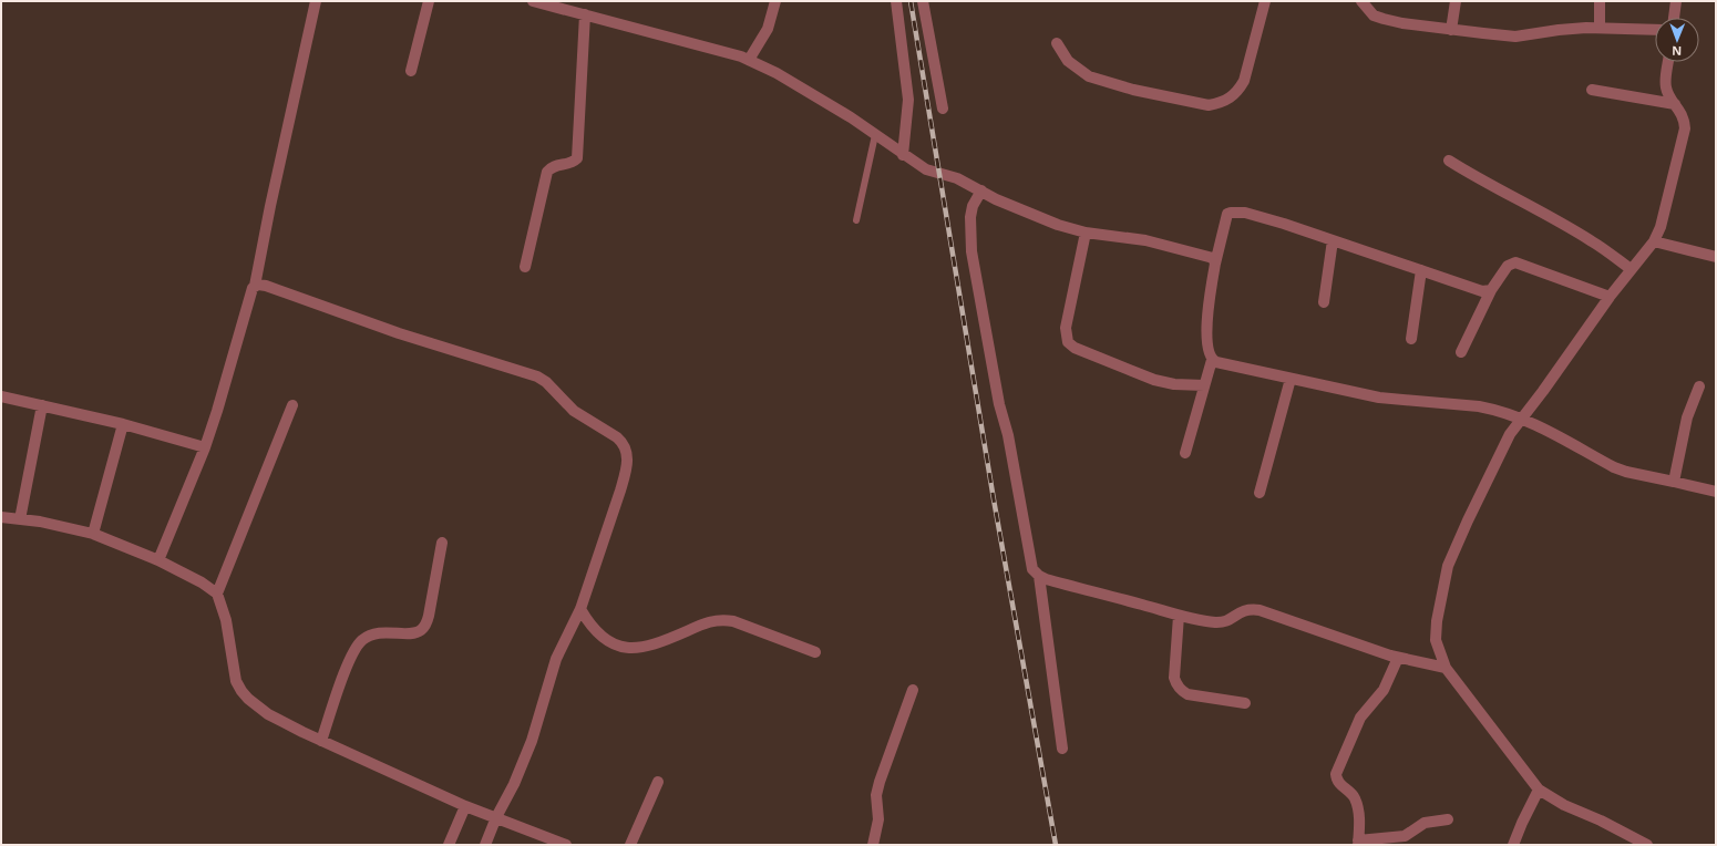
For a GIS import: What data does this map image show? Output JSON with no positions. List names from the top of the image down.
{
  "north": "bottom"
}
